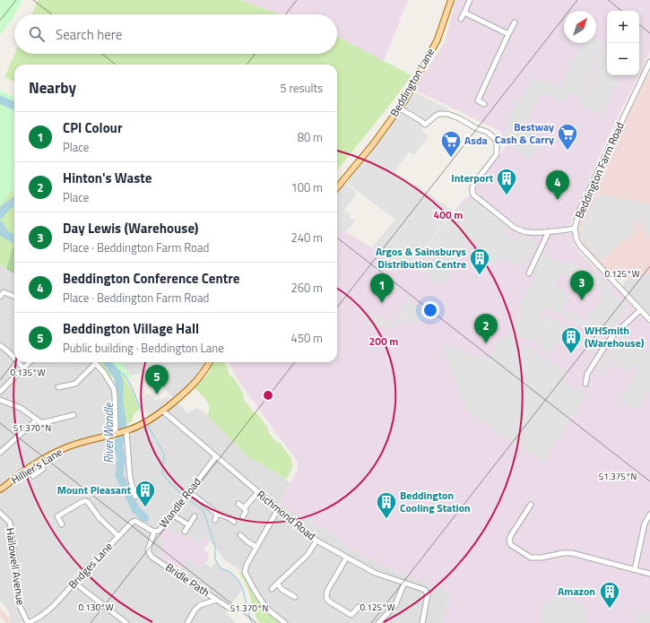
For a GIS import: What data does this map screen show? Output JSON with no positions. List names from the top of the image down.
{
  "streets": {
    "main road": ["Beddington Lane", "Hillier's Lane"],
    "street": [
      "Beddington Farm Road",
      "Wandle Road",
      "Richmond Road",
      "Bridges Lane",
      "Hallowell Avenue",
      "Bridle Path"
    ]
  },
  "crossings": [
    ["Wandle Road", "Richmond Road"],
    ["Wandle Road", "Bridges Lane"],
    ["Wandle Road", "Bridle Path"],
    ["Bridges Lane", "Hallowell Avenue"]
  ],
  "water": ["River Wandle"],
  "places": {
    "supermarket": ["Bestway Cash & Carry", "Asda"],
    "building": [
      "Interport",
      "Argos & Sainsburys Distribution Centre",
      "WHSmith (Warehouse)",
      "Mount Pleasant",
      "Beddington Cooling Station",
      "Amazon"
    ]
  },
  "north": "top right",
  "page": {
    "map_buttons": ["+", "−"],
    "search": "Search here",
    "heading": ["Nearby", "5 results"],
    "list": [
      {
        "mark": "1",
        "name": "CPI Colour",
        "note": "Place",
        "value": "80 m"
      },
      {
        "mark": "2",
        "name": "Hinton's Waste",
        "note": "Place",
        "value": "100 m"
      },
      {
        "mark": "3",
        "name": "Day Lewis (Warehouse)",
        "note": "Place · Beddington Farm Road",
        "value": "240 m"
      },
      {
        "mark": "4",
        "name": "Beddington Conference Centre",
        "note": "Place · Beddington Farm Road",
        "value": "260 m"
      },
      {
        "mark": "5",
        "name": "Beddington Village Hall",
        "note": "Public building · Beddington Lane",
        "value": "450 m"
      }
    ],
    "pins": [
      "4",
      "3",
      "1",
      "2",
      "5"
    ]
  },
  "coordinates": [
    "0.125°W",
    "0.135°W",
    "51.370°N",
    "51.375°N",
    "0.130°W"
  ],
  "rings": ["400 m", "200 m"]
}
